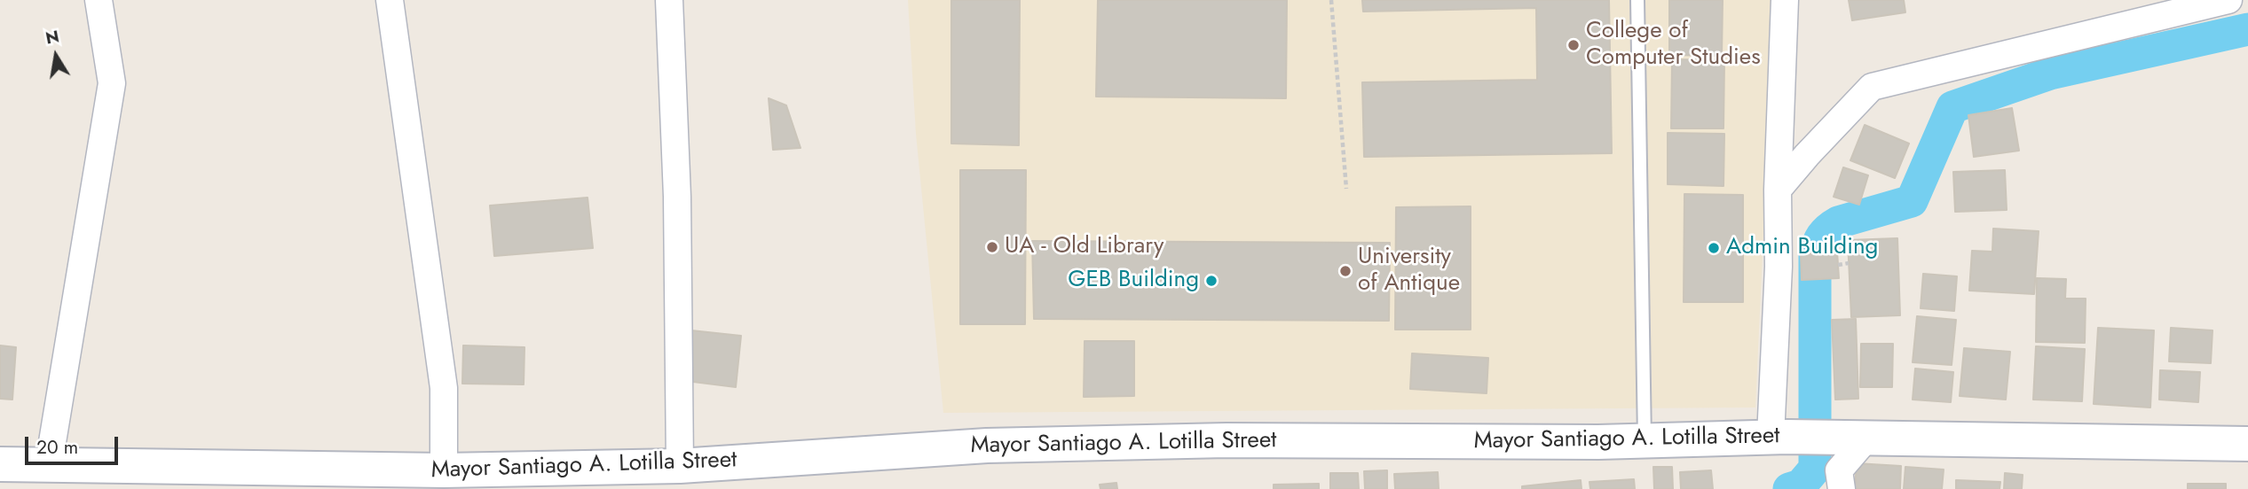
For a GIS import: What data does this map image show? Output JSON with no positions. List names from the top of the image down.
{
  "streets": {
    "main road": ["Mayor Santiago A. Lotilla Street"]
  },
  "places": [
    "College of Computer Studies",
    "UA - Old Library",
    "Admin Building",
    "University of Antique",
    "GEB Building"
  ],
  "scale_bar": "20 m",
  "north": "top"
}
